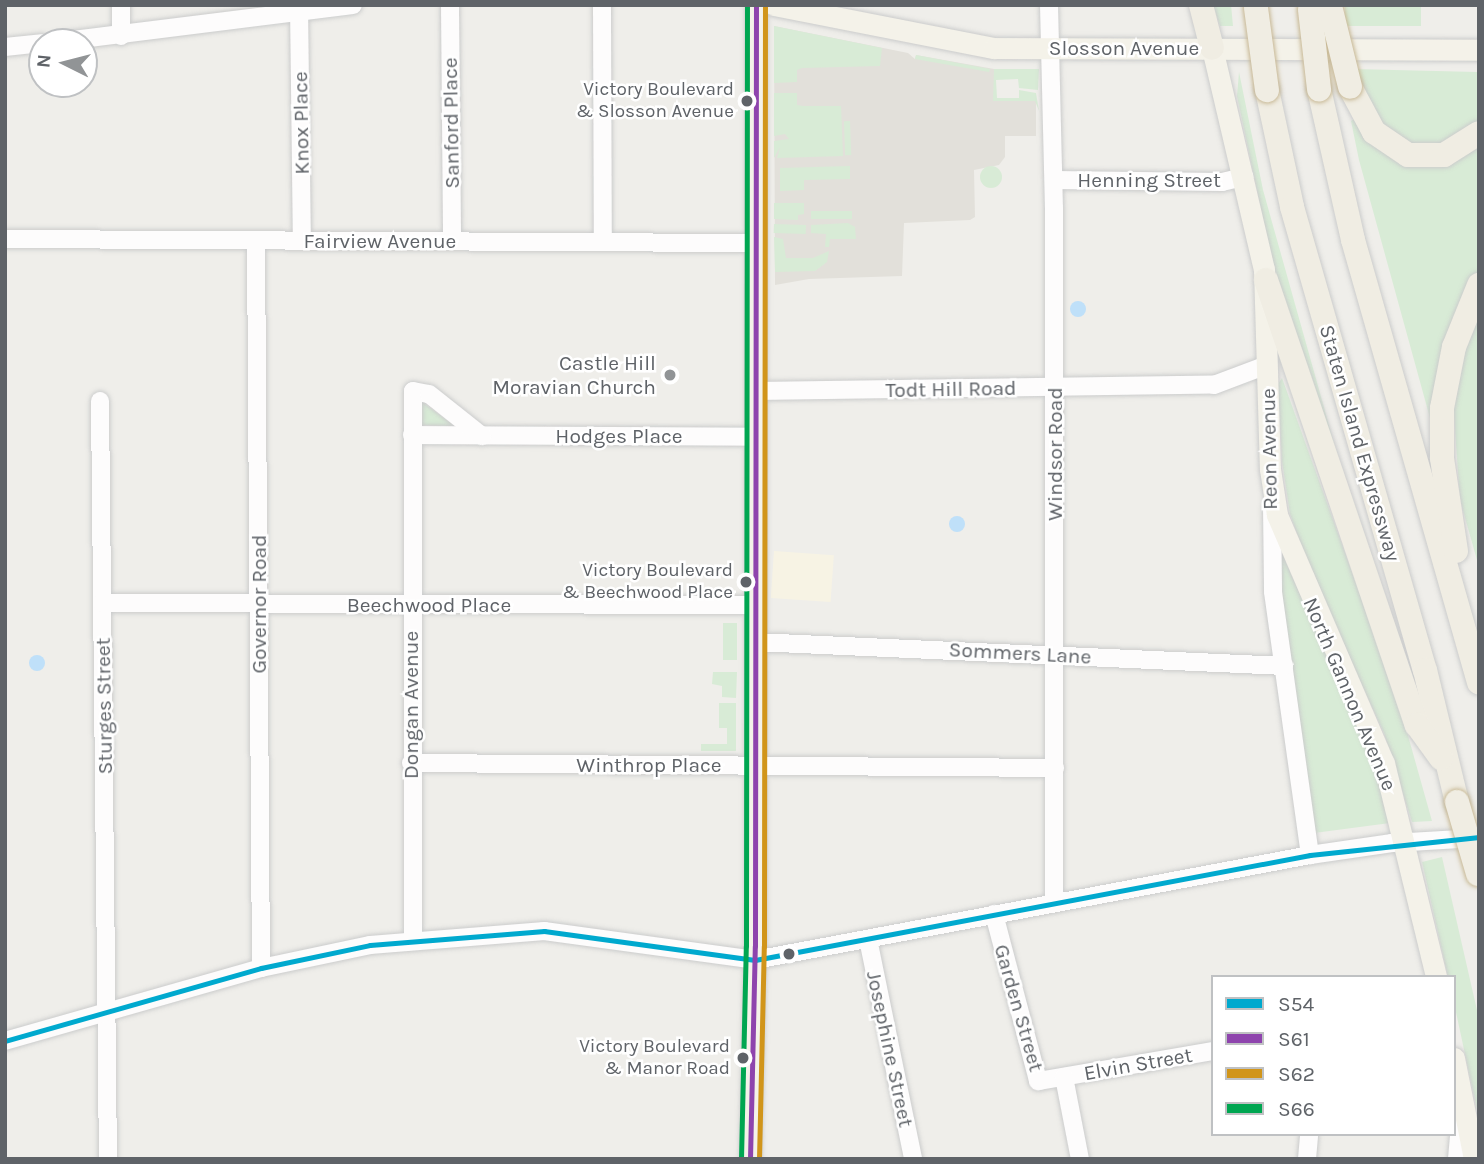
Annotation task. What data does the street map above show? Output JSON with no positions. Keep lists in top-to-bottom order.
{
  "streets": {
    "highway": ["Staten Island Expressway"],
    "main road": ["Slosson Avenue", "Reon Avenue", "North Gannon Avenue"],
    "street": [
      "Knox Place",
      "Sanford Place",
      "Henning Street",
      "Fairview Avenue",
      "Todt Hill Road",
      "Hodges Place",
      "Windsor Road",
      "Governor Road",
      "Beechwood Place",
      "Sommers Lane",
      "Dongan Avenue",
      "Sturges Street",
      "Winthrop Place",
      "Garden Street",
      "Josephine Street",
      "Elvin Street"
    ]
  },
  "crossings": [
    ["Slosson Avenue", "Reon Avenue"],
    ["Slosson Avenue", "Windsor Road"],
    ["Knox Place", "Fairview Avenue"],
    ["Sanford Place", "Fairview Avenue"],
    ["Henning Street", "Reon Avenue"],
    ["Henning Street", "Windsor Road"],
    ["Fairview Avenue", "Governor Road"],
    ["Todt Hill Road", "Reon Avenue"],
    ["Todt Hill Road", "Windsor Road"],
    ["Hodges Place", "Dongan Avenue"],
    ["Reon Avenue", "Sommers Lane"],
    ["Reon Avenue", "North Gannon Avenue"],
    ["Windsor Road", "Sommers Lane"],
    ["Windsor Road", "Winthrop Place"],
    ["Governor Road", "Beechwood Place"],
    ["Beechwood Place", "Dongan Avenue"],
    ["Beechwood Place", "Sturges Street"],
    ["Dongan Avenue", "Winthrop Place"],
    ["Garden Street", "Elvin Street"]
  ],
  "places": [
    "Victory Boulevard & Slosson Avenue",
    "Castle Hill Moravian Church",
    "Victory Boulevard & Beechwood Place",
    "Victory Boulevard & Manor Road"
  ],
  "lines": [
    "transit line S61",
    "transit line S62",
    "transit line S66",
    "transit line S54"
  ],
  "legend": [
    "S54",
    "S61",
    "S62",
    "S66"
  ],
  "north": "left"
}
